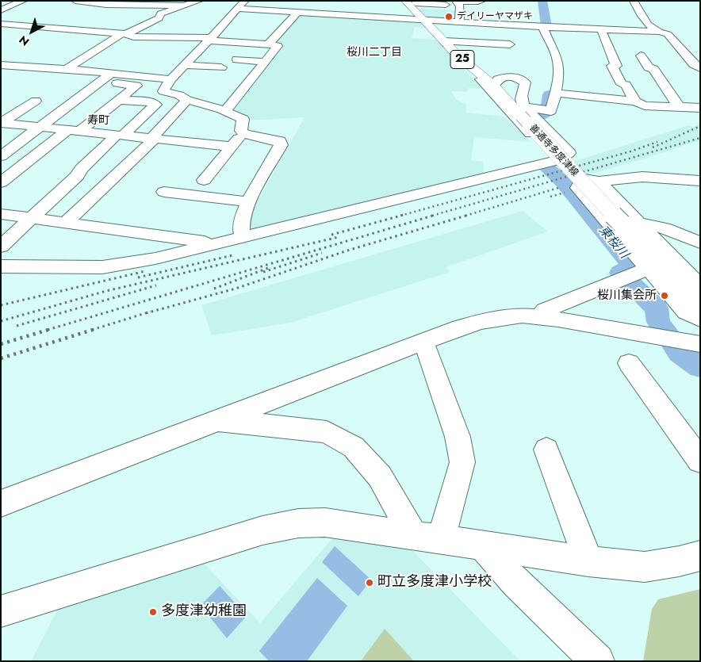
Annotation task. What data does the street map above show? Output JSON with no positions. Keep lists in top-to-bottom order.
{
  "streets": {
    "main road": ["25", "善通寺多度津線"]
  },
  "districts": ["桜川二丁目", "寿町"],
  "water": ["東桜川"],
  "places": [
    "デイリーヤマザキ",
    "桜川集会所",
    "町立多度津小学校",
    "多度津幼稚園"
  ],
  "north": "bottom left"
}
